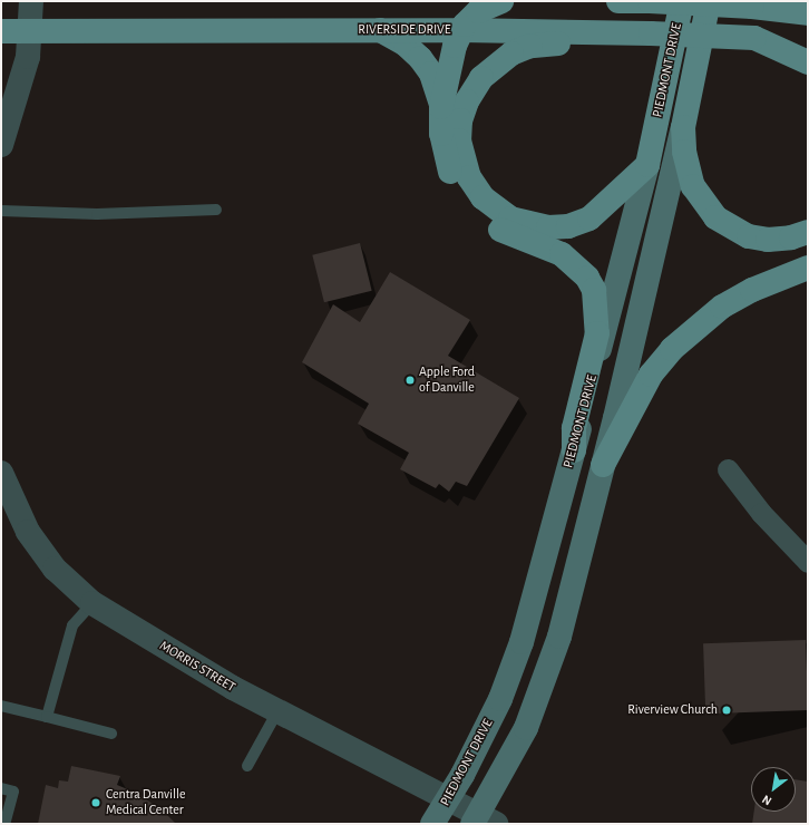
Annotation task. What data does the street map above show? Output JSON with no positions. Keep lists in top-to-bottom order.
{
  "streets": {
    "main road": ["RIVERSIDE DRIVE", "PIEDMONT DRIVE"],
    "street": ["MORRIS STREET"]
  },
  "crossings": [
    ["PIEDMONT DRIVE", "MORRIS STREET"]
  ],
  "places": ["Apple Ford of Danville", "Riverview Church", "Centra Danville Medical Center"],
  "north": "bottom left"
}
